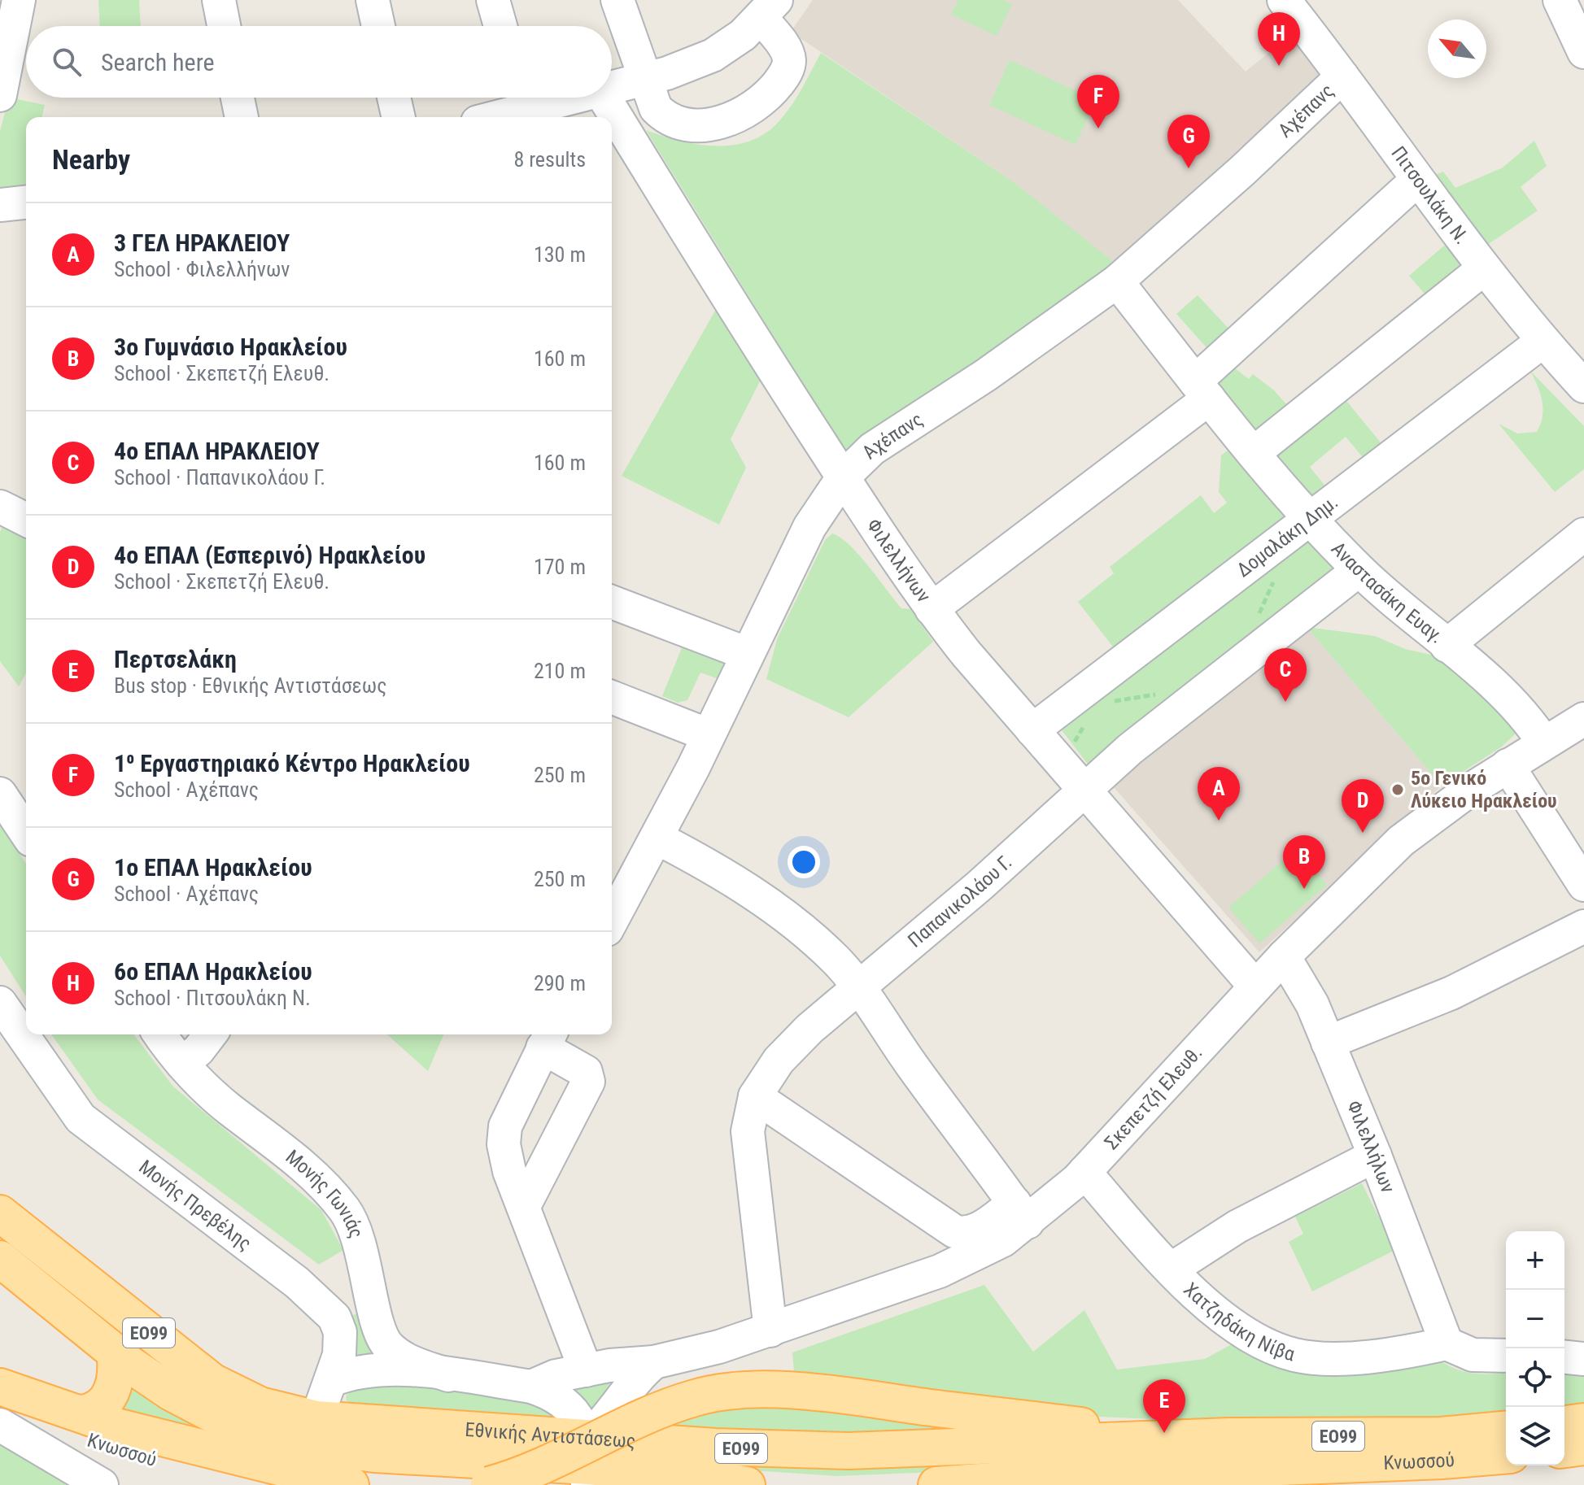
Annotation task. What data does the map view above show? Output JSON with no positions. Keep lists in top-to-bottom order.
{
  "streets": {
    "main road": ["ΕΟ99", "Εθνικής Αντιστάσεως", "Κνωσσού"],
    "street": [
      "Αχέπανς",
      "Πιτσουλάκη Ν.",
      "Δομαλάκη Δημ.",
      "Φιλελλήνων",
      "Αναστασάκη Ευαγ.",
      "Παπανικολάου Γ.",
      "Σκεπετζή Ελευθ.",
      "Φιλελλήλων",
      "Μονής Γωνιάς",
      "Μονής Πρεβέλης",
      "Χατζηδάκη Νίβα"
    ]
  },
  "crossings": [
    ["Αχέπανς", "Πιτσουλάκη Ν."],
    ["Αχέπανς", "Φιλελλήνων"],
    ["Αχέπανς", "Αναστασάκη Ευαγ."],
    ["Πιτσουλάκη Ν.", "Δομαλάκη Δημ."],
    ["Δομαλάκη Δημ.", "Φιλελλήνων"],
    ["Δομαλάκη Δημ.", "Αναστασάκη Ευαγ."],
    ["Φιλελλήνων", "Παπανικολάου Γ."],
    ["Φιλελλήνων", "Σκεπετζή Ελευθ."],
    ["Αναστασάκη Ευαγ.", "Παπανικολάου Γ."],
    ["Αναστασάκη Ευαγ.", "Σκεπετζή Ελευθ."],
    ["Παπανικολάου Γ.", "Σκεπετζή Ελευθ."],
    ["Σκεπετζή Ελευθ.", "Φιλελλήλων"],
    ["Σκεπετζή Ελευθ.", "Χατζηδάκη Νίβα"],
    ["Φιλελλήλων", "Χατζηδάκη Νίβα"],
    ["Μονής Πρεβέλης", "Εθνικής Αντιστάσεως"],
    ["Εθνικής Αντιστάσεως", "Κνωσσού"]
  ],
  "places": ["5ο Γενικό Λύκειο Ηρακλείου"],
  "north": "top left",
  "page": {
    "pins": [
      "H",
      "F",
      "G",
      "C",
      "A",
      "D",
      "B",
      "E"
    ],
    "search": "Search here",
    "heading": ["Nearby", "8 results"],
    "list": [
      {
        "mark": "A",
        "name": "3 ΓΕΛ ΗΡΑΚΛΕΙΟΥ",
        "note": "School · Φιλελλήνων",
        "value": "130 m"
      },
      {
        "mark": "B",
        "name": "3ο Γυμνάσιο Ηρακλείου",
        "note": "School · Σκεπετζή Ελευθ.",
        "value": "160 m"
      },
      {
        "mark": "C",
        "name": "4ο ΕΠΑΛ ΗΡΑΚΛΕΙΟΥ",
        "note": "School · Παπανικολάου Γ.",
        "value": "160 m"
      },
      {
        "mark": "D",
        "name": "4o ΕΠΑΛ (Εσπερινό) Ηρακλείου",
        "note": "School · Σκεπετζή Ελευθ.",
        "value": "170 m"
      },
      {
        "mark": "E",
        "name": "Περτσελάκη",
        "note": "Bus stop · Εθνικής Αντιστάσεως",
        "value": "210 m"
      },
      {
        "mark": "F",
        "name": "1⁰ Εργαστηριακό Κέντρο Ηρακλείου",
        "note": "School · Αχέπανς",
        "value": "250 m"
      },
      {
        "mark": "G",
        "name": "1ο ΕΠΑΛ Ηρακλείου",
        "note": "School · Αχέπανς",
        "value": "250 m"
      },
      {
        "mark": "H",
        "name": "6ο ΕΠΑΛ Ηρακλείου",
        "note": "School · Πιτσουλάκη Ν.",
        "value": "290 m"
      }
    ],
    "map_buttons": ["+", "−"]
  }
}
